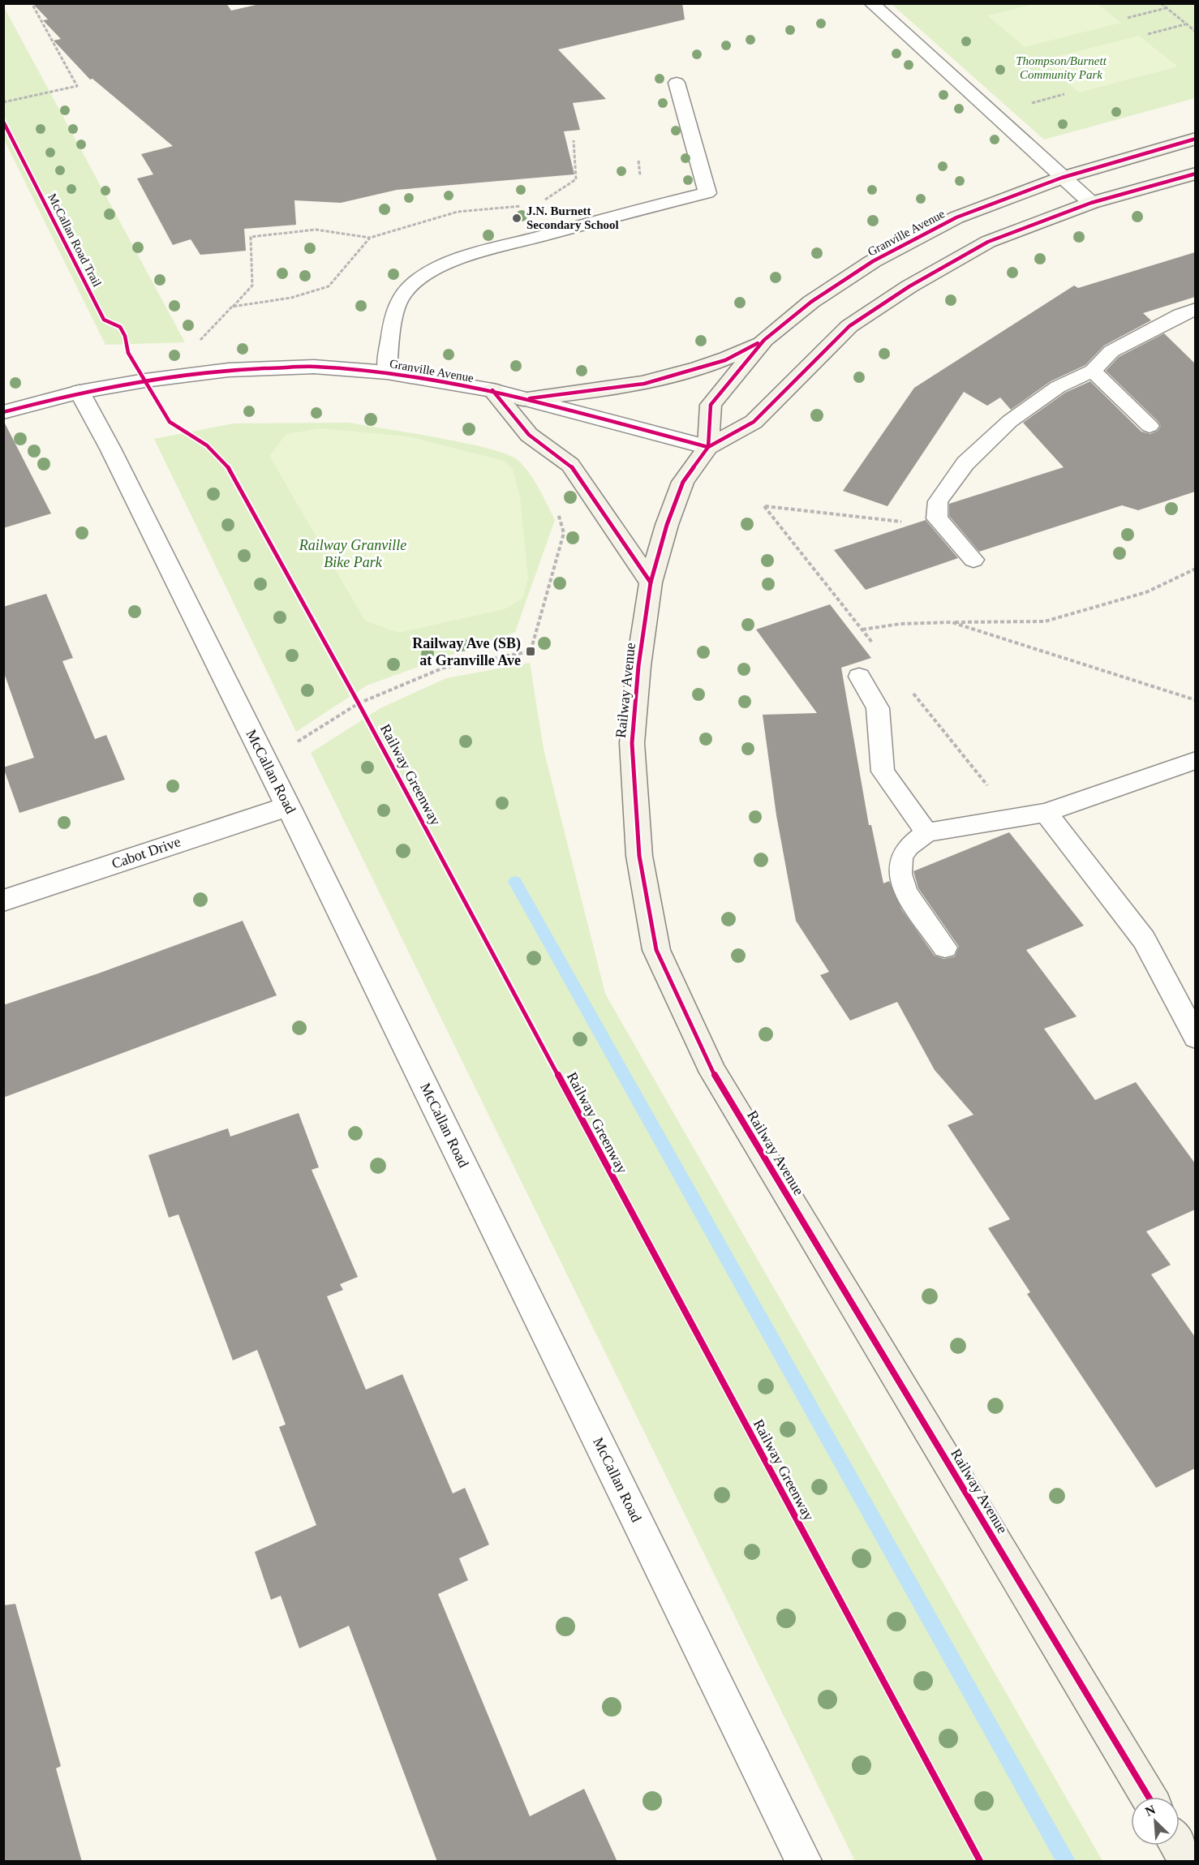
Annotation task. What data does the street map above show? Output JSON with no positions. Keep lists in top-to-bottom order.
{
  "streets": {
    "main road": ["Granville Avenue", "Railway Avenue"],
    "street": ["McCallan Road", "Cabot Drive"],
    "path": ["Railway Greenway"],
    "cycle path": ["McCallan Road Trail"]
  },
  "crossings": [
    ["Granville Avenue", "Railway Avenue"],
    ["Granville Avenue", "McCallan Road"],
    ["McCallan Road", "Cabot Drive"]
  ],
  "parks": ["Thompson/Burnett Community Park", "Railway Granville Bike Park"],
  "places": {
    "other": ["J.N. Burnett Secondary School"],
    "transit": ["Railway Ave (SB) at Granville Ave"]
  },
  "north": "top left"
}
